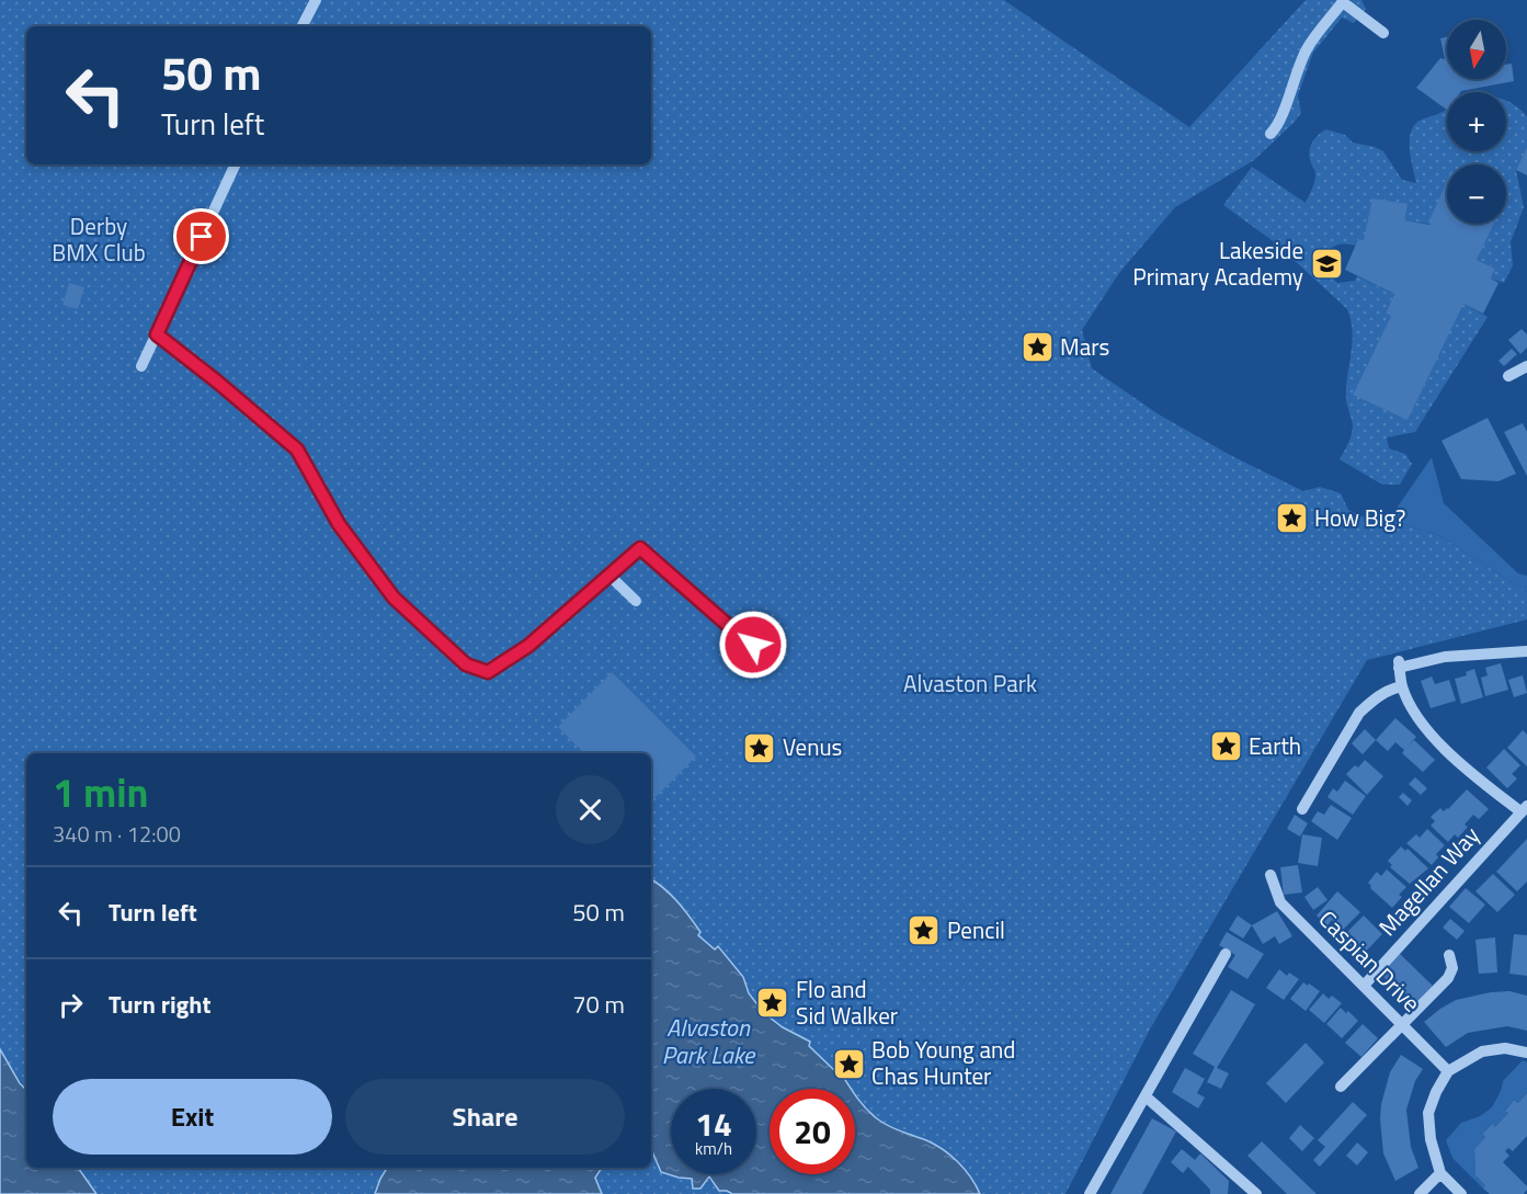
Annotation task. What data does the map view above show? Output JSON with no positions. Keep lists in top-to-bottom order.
{
  "streets": {
    "street": ["Magellan Way", "Caspian Drive"]
  },
  "crossings": [
    ["Magellan Way", "Caspian Drive"]
  ],
  "water": ["Alvaston Park Lake"],
  "parks": ["Derby BMX Club", "Alvaston Park"],
  "places": {
    "school or university": ["Lakeside Primary Academy"],
    "place": [
      "Mars",
      "How Big?",
      "Earth",
      "Venus",
      "Pencil",
      "Flo and Sid Walker",
      "Bob Young and Chas Hunter"
    ]
  },
  "north": "bottom",
  "page": {
    "map_buttons": ["+", "−"],
    "turn": ["50 m", "Turn left"],
    "heading": ["1 min", "340 m · 12:00"],
    "list": [
      {
        "name": "Turn left",
        "value": "50 m"
      },
      {
        "name": "Turn right",
        "value": "70 m"
      }
    ],
    "buttons": ["Exit", "Share"],
    "speed": "14 km/h",
    "limit": "20"
  }
}
